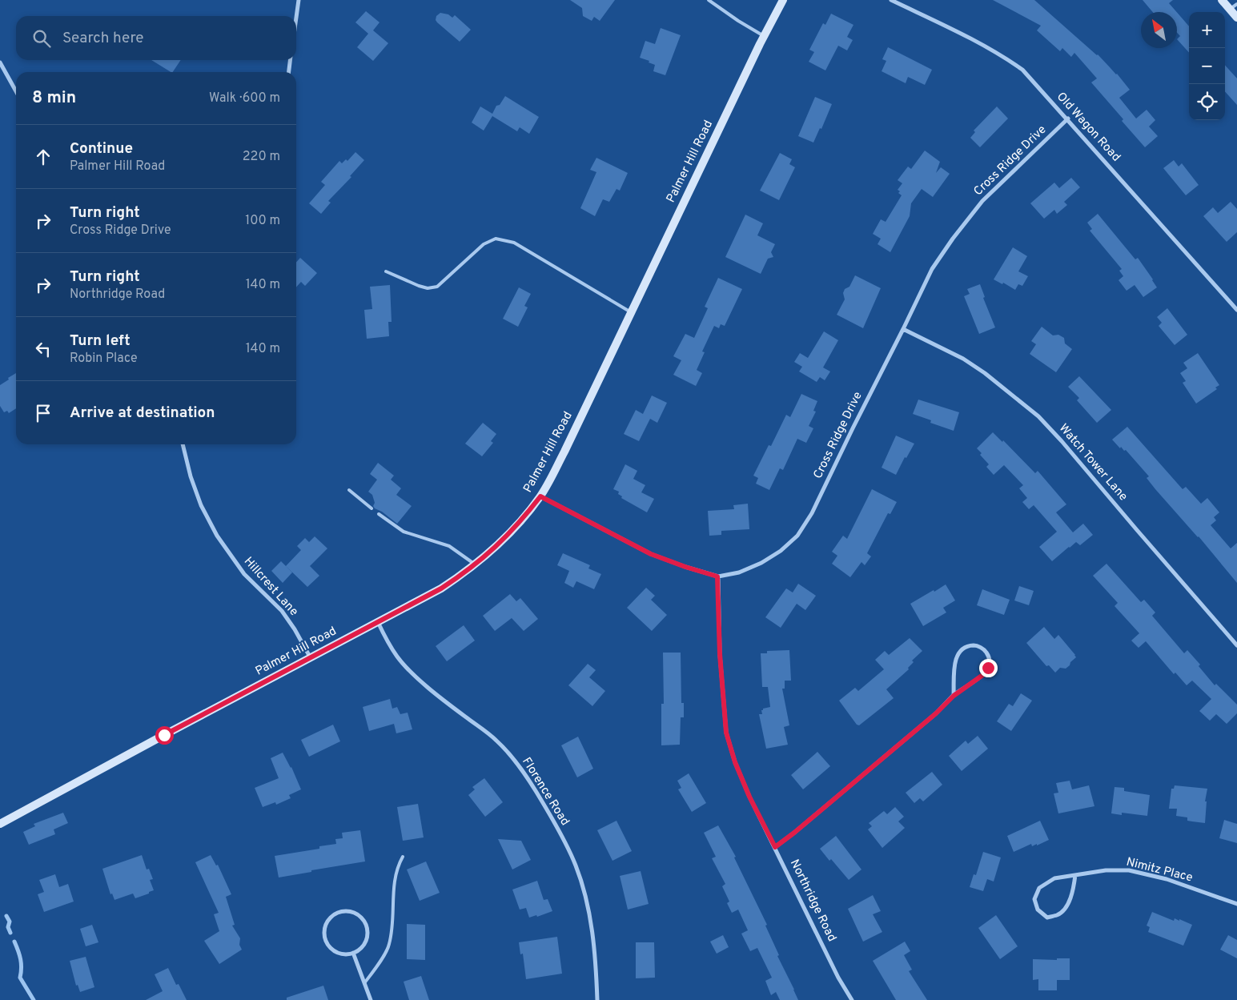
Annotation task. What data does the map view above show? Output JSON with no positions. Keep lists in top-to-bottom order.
{
  "streets": {
    "main road": ["Palmer Hill Road"],
    "street": [
      "Old Wagon Road",
      "Cross Ridge Drive",
      "Watch Tower Lane",
      "Hillcrest Lane",
      "Florence Road",
      "Nimitz Place",
      "Northridge Road"
    ]
  },
  "crossings": [
    ["Old Wagon Road", "Cross Ridge Drive"],
    ["Cross Ridge Drive", "Palmer Hill Road"],
    ["Cross Ridge Drive", "Watch Tower Lane"],
    ["Cross Ridge Drive", "Northridge Road"],
    ["Palmer Hill Road", "Hillcrest Lane"],
    ["Palmer Hill Road", "Florence Road"]
  ],
  "north": "top left",
  "page": {
    "map_buttons": ["+", "−"],
    "search": "Search here",
    "heading": ["8 min", "Walk · 600 m"],
    "list": [
      ["Continue", "Palmer Hill Road", "220 m"],
      ["Turn right", "Cross Ridge Drive", "100 m"],
      ["Turn right", "Northridge Road", "140 m"],
      ["Turn left", "Robin Place", "140 m"],
      "Arrive at destination"
    ]
  }
}
